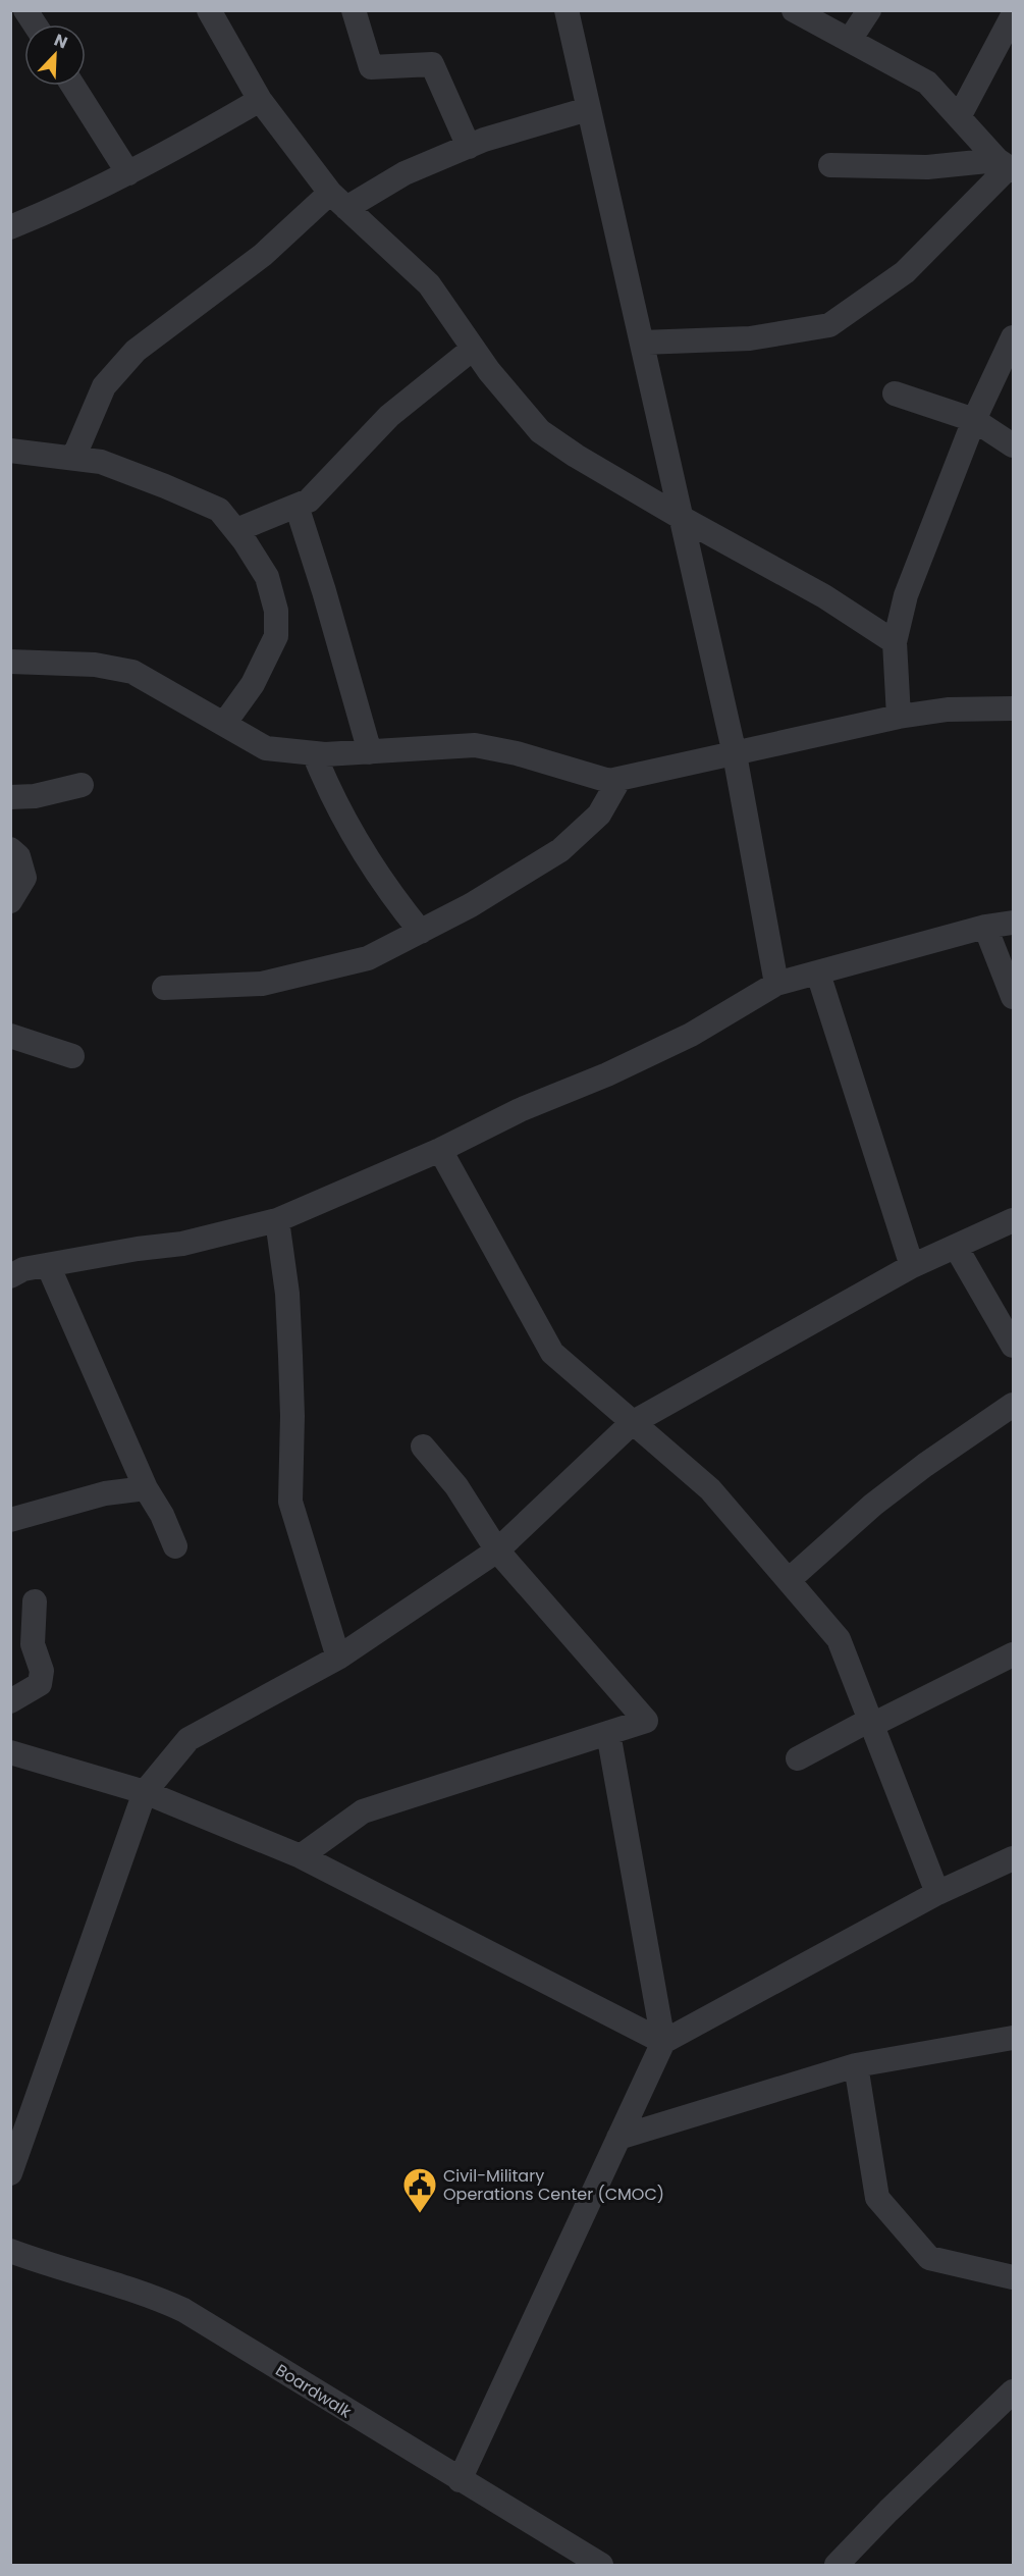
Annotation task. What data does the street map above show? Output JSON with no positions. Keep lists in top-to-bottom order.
{
  "streets": {
    "street": ["Boardwalk"]
  },
  "places": {
    "public building": ["Civil-Military Operations Center (CMOC)"]
  },
  "north": "top right"
}
